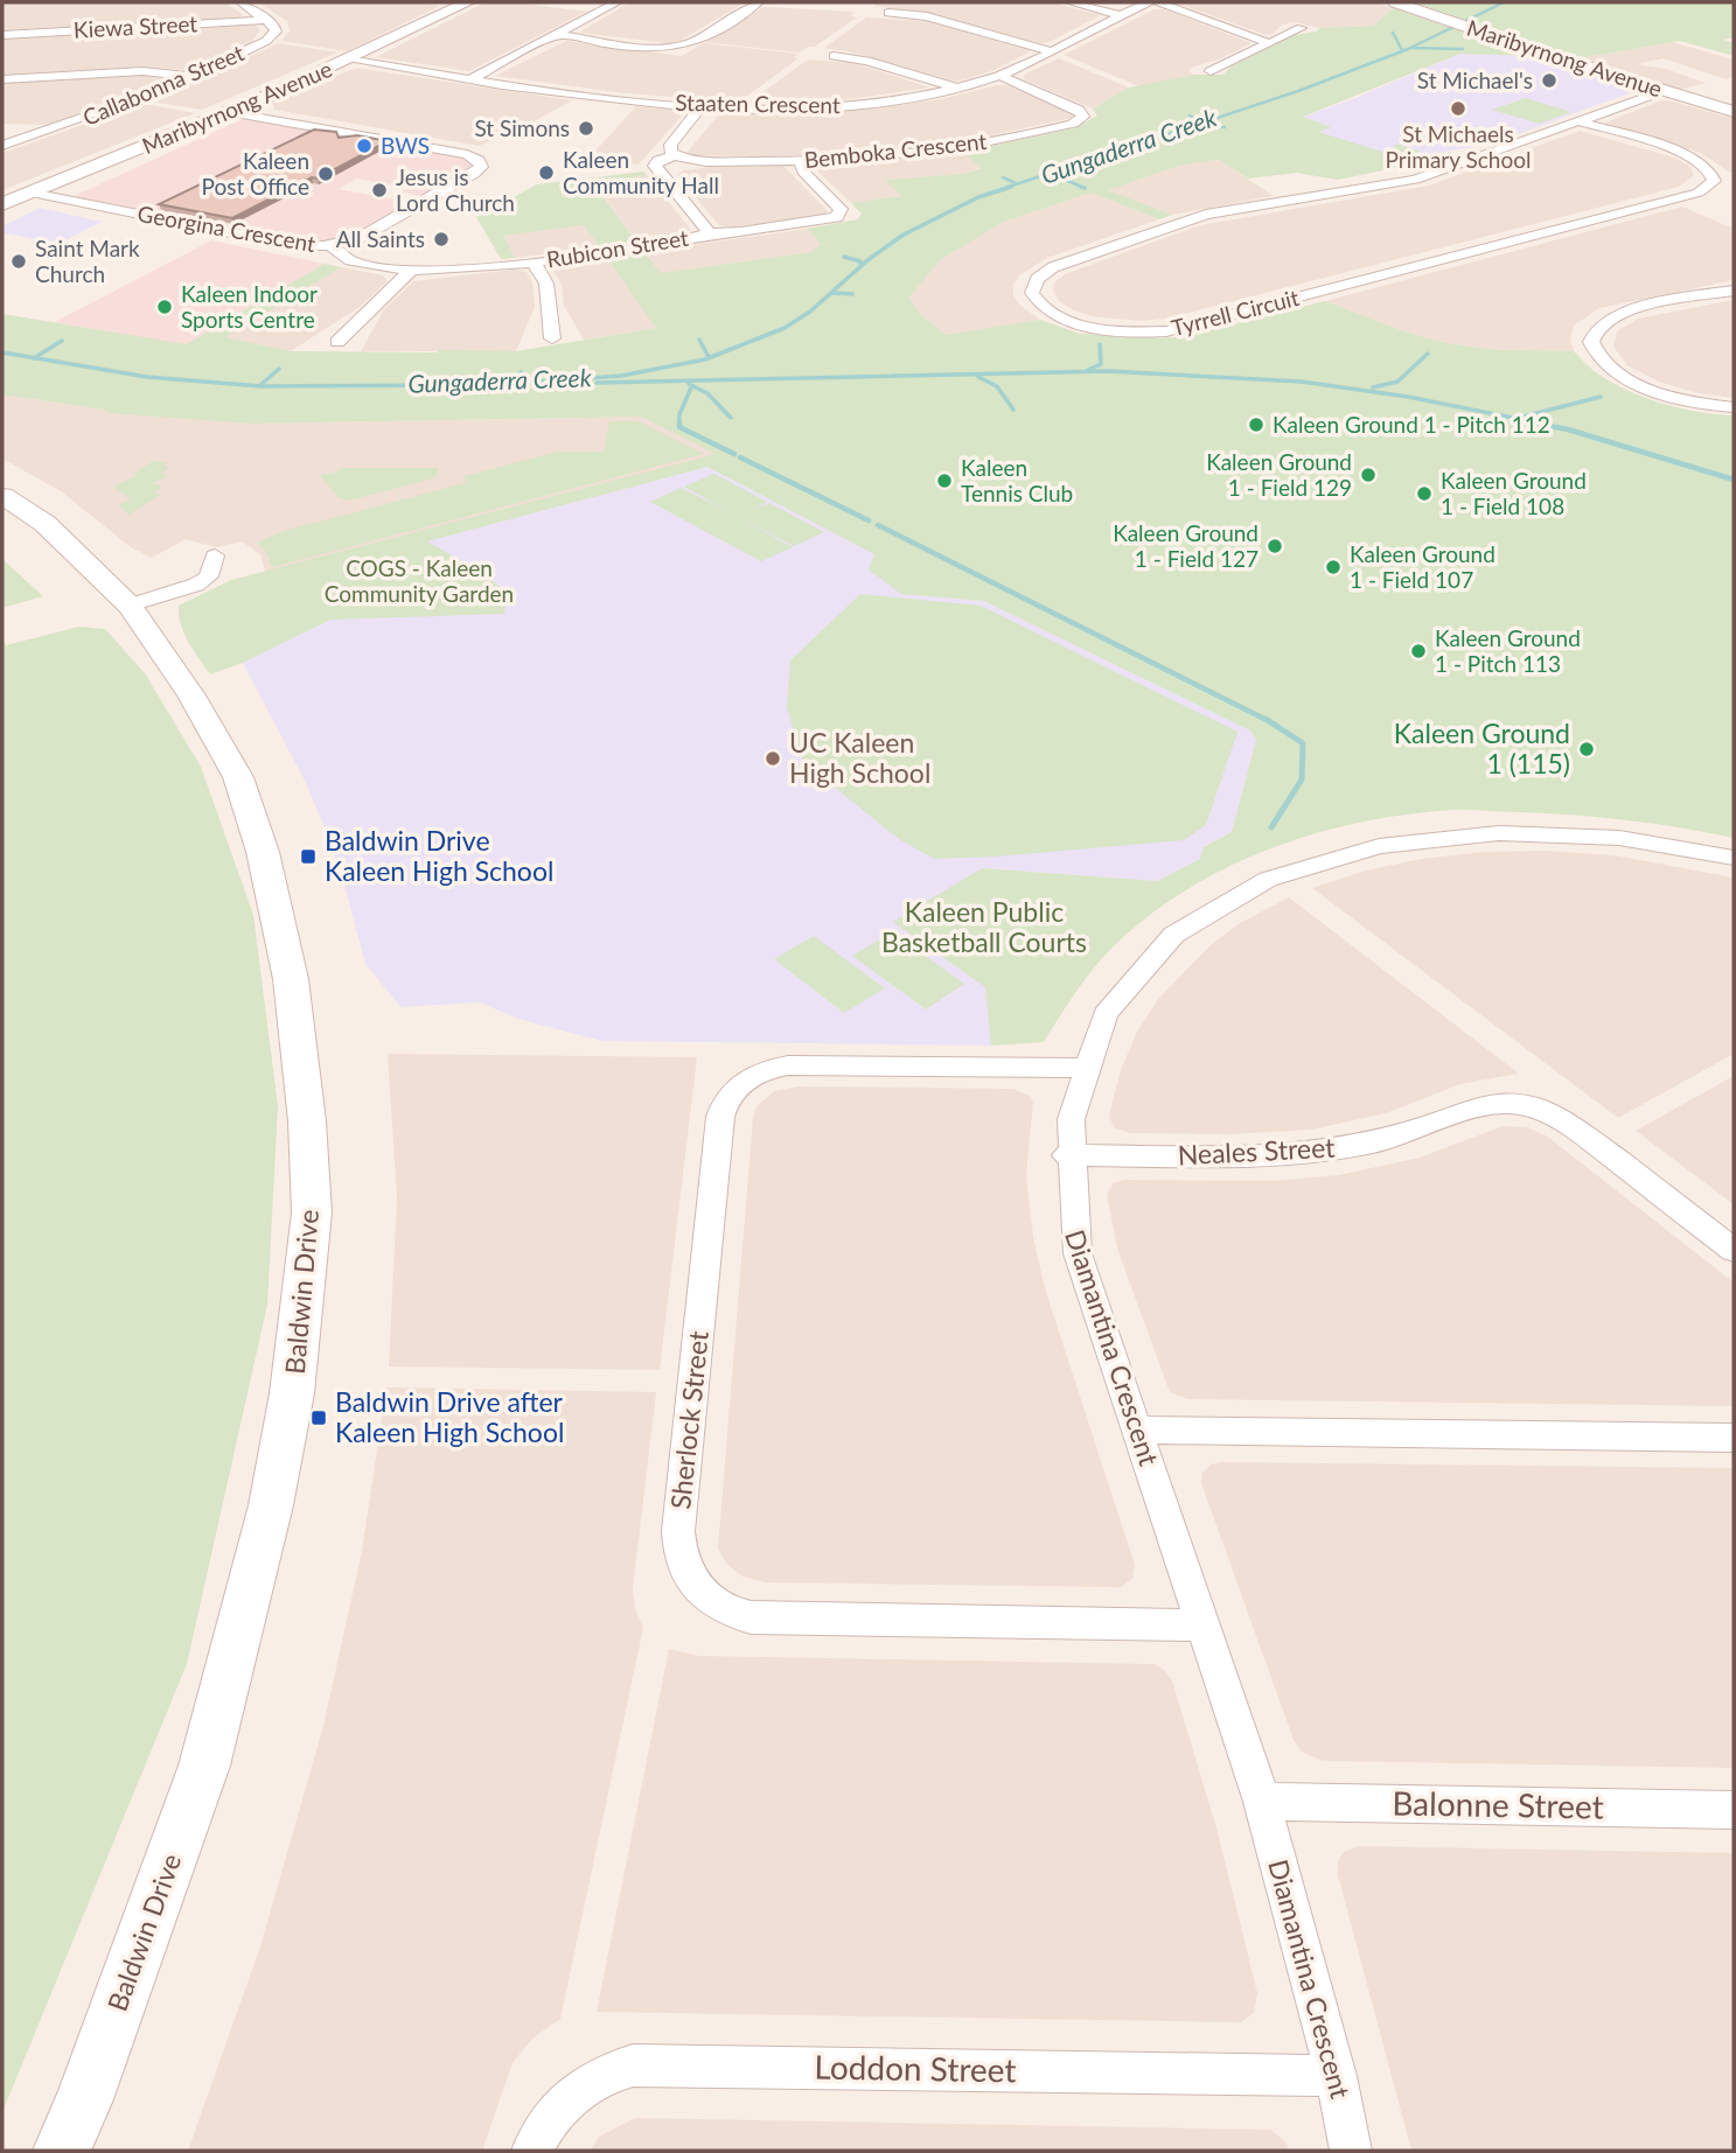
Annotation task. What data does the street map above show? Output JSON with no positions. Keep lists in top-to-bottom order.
{
  "streets": {
    "street": [
      "Kiewa Street",
      "Maribyrnong Avenue",
      "Callabonna Street",
      "Staaten Crescent",
      "Bemboka Crescent",
      "Georgina Crescent",
      "Rubicon Street",
      "Tyrrell Circuit",
      "Neales Street",
      "Baldwin Drive",
      "Diamantina Crescent",
      "Sherlock Street",
      "Balonne Street",
      "Loddon Street"
    ]
  },
  "crossings": [
    ["Kiewa Street", "Callabonna Street"],
    ["Maribyrnong Avenue", "Staaten Crescent"],
    ["Maribyrnong Avenue", "Georgina Crescent"],
    ["Maribyrnong Avenue", "Tyrrell Circuit"],
    ["Staaten Crescent", "Bemboka Crescent"],
    ["Bemboka Crescent", "Rubicon Street"],
    ["Georgina Crescent", "Rubicon Street"],
    ["Neales Street", "Diamantina Crescent"],
    ["Diamantina Crescent", "Sherlock Street"],
    ["Diamantina Crescent", "Balonne Street"],
    ["Diamantina Crescent", "Loddon Street"]
  ],
  "water": ["Gungaderra Creek"],
  "parks": ["COGS - Kaleen Community Garden", "Kaleen Public Basketball Courts"],
  "places": {
    "other": [
      "St Michael's",
      "St Michaels Primary School",
      "St Simons",
      "BWS",
      "Kaleen Community Hall",
      "Kaleen Post Office",
      "Jesus is Lord Church",
      "All Saints",
      "Saint Mark Church",
      "Kaleen Indoor Sports Centre",
      "Kaleen Ground 1 - Pitch 112",
      "Kaleen Ground 1 - Field 129",
      "Kaleen Tennis Club",
      "Kaleen Ground 1 - Field 108",
      "Kaleen Ground 1 - Field 127",
      "Kaleen Ground 1 - Field 107",
      "Kaleen Ground 1 - Pitch 113",
      "Kaleen Ground 1 (115)",
      "UC Kaleen High School"
    ],
    "transit": ["Baldwin Drive Kaleen High School", "Baldwin Drive after Kaleen High School"]
  }
}
